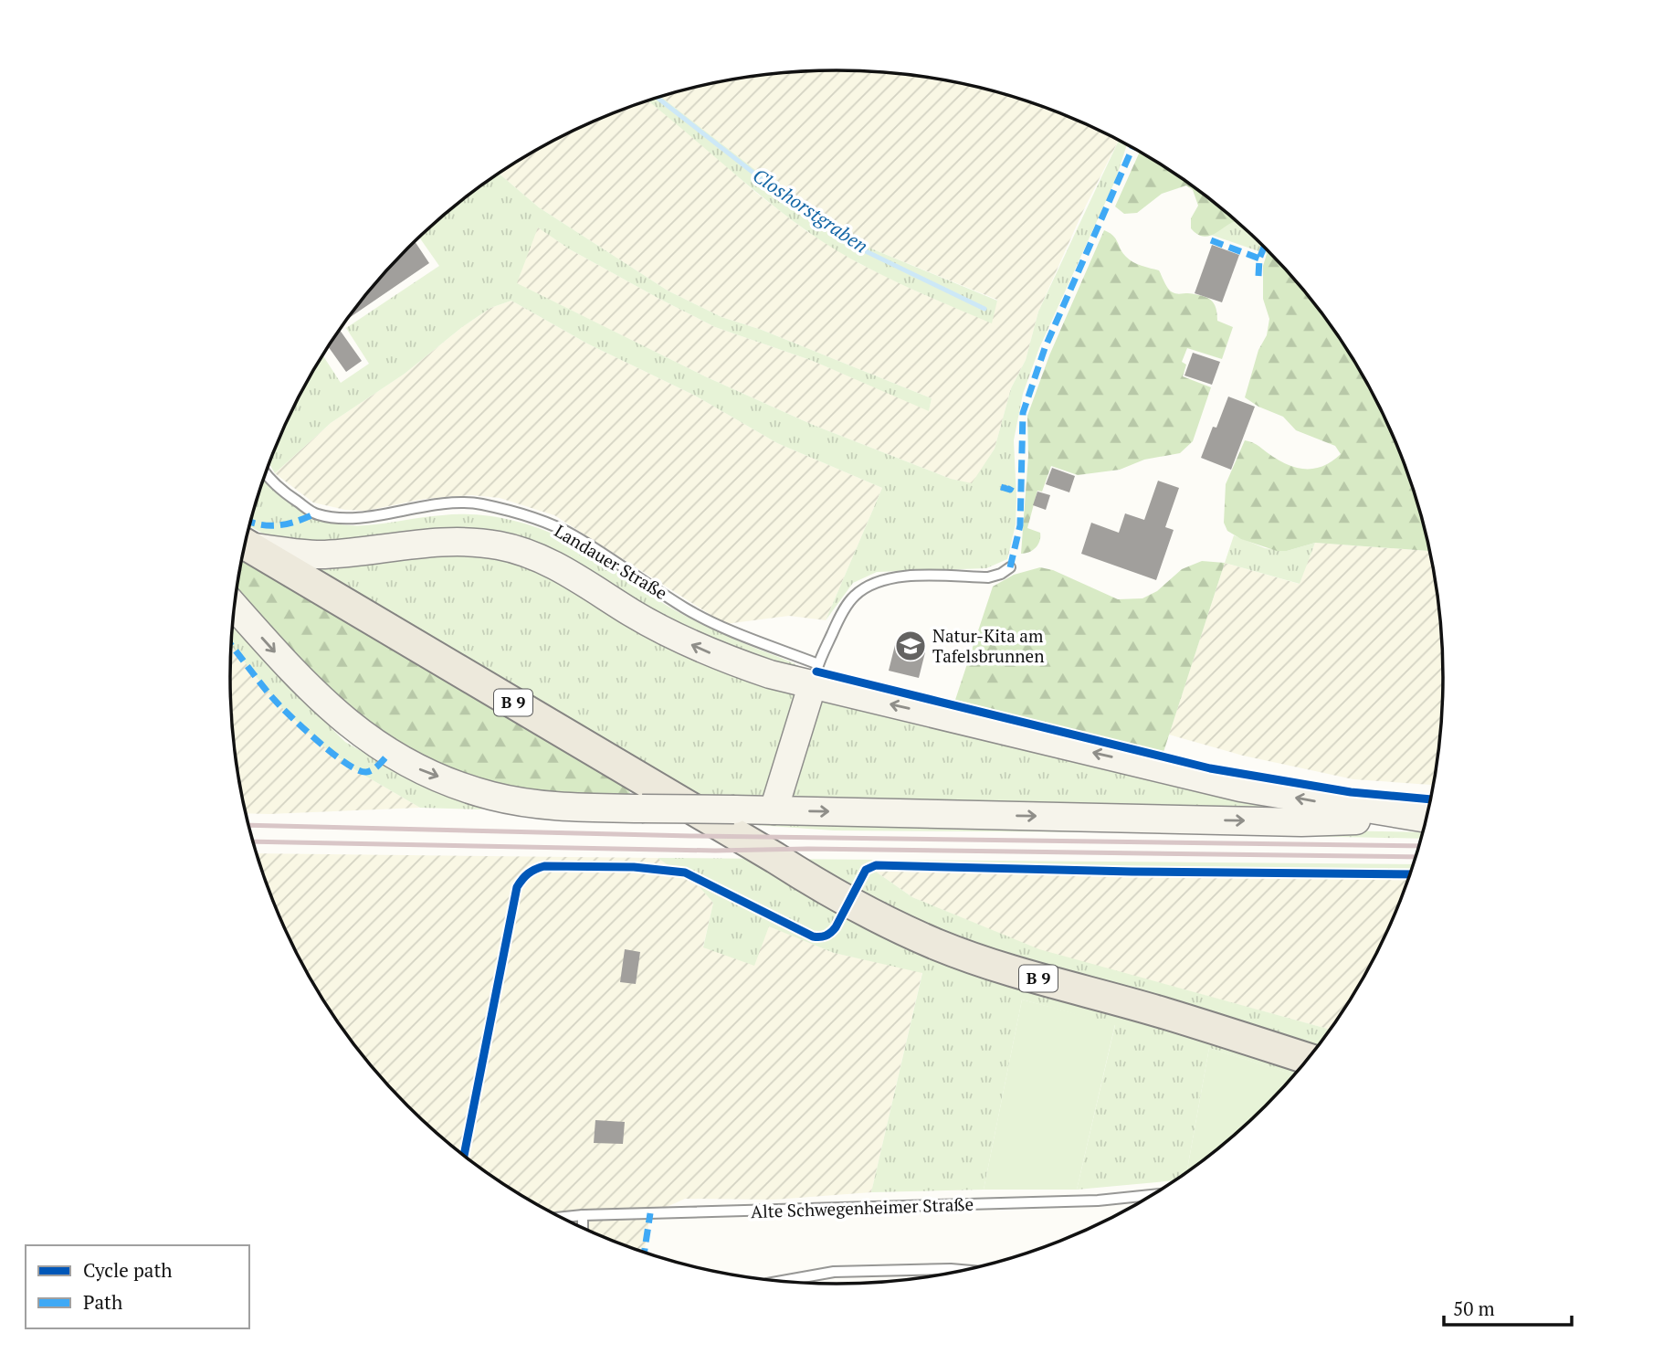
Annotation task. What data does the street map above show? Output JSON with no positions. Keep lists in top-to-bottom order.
{
  "streets": {
    "main road": ["B 9"],
    "lane": ["Landauer Straße", "Alte Schwegenheimer Straße"]
  },
  "water": ["Closhorstgraben"],
  "places": {
    "school or university": ["Natur-Kita am Tafelsbrunnen"]
  },
  "legend": ["Cycle path", "Path"],
  "scale_bar": "50 m"
}
